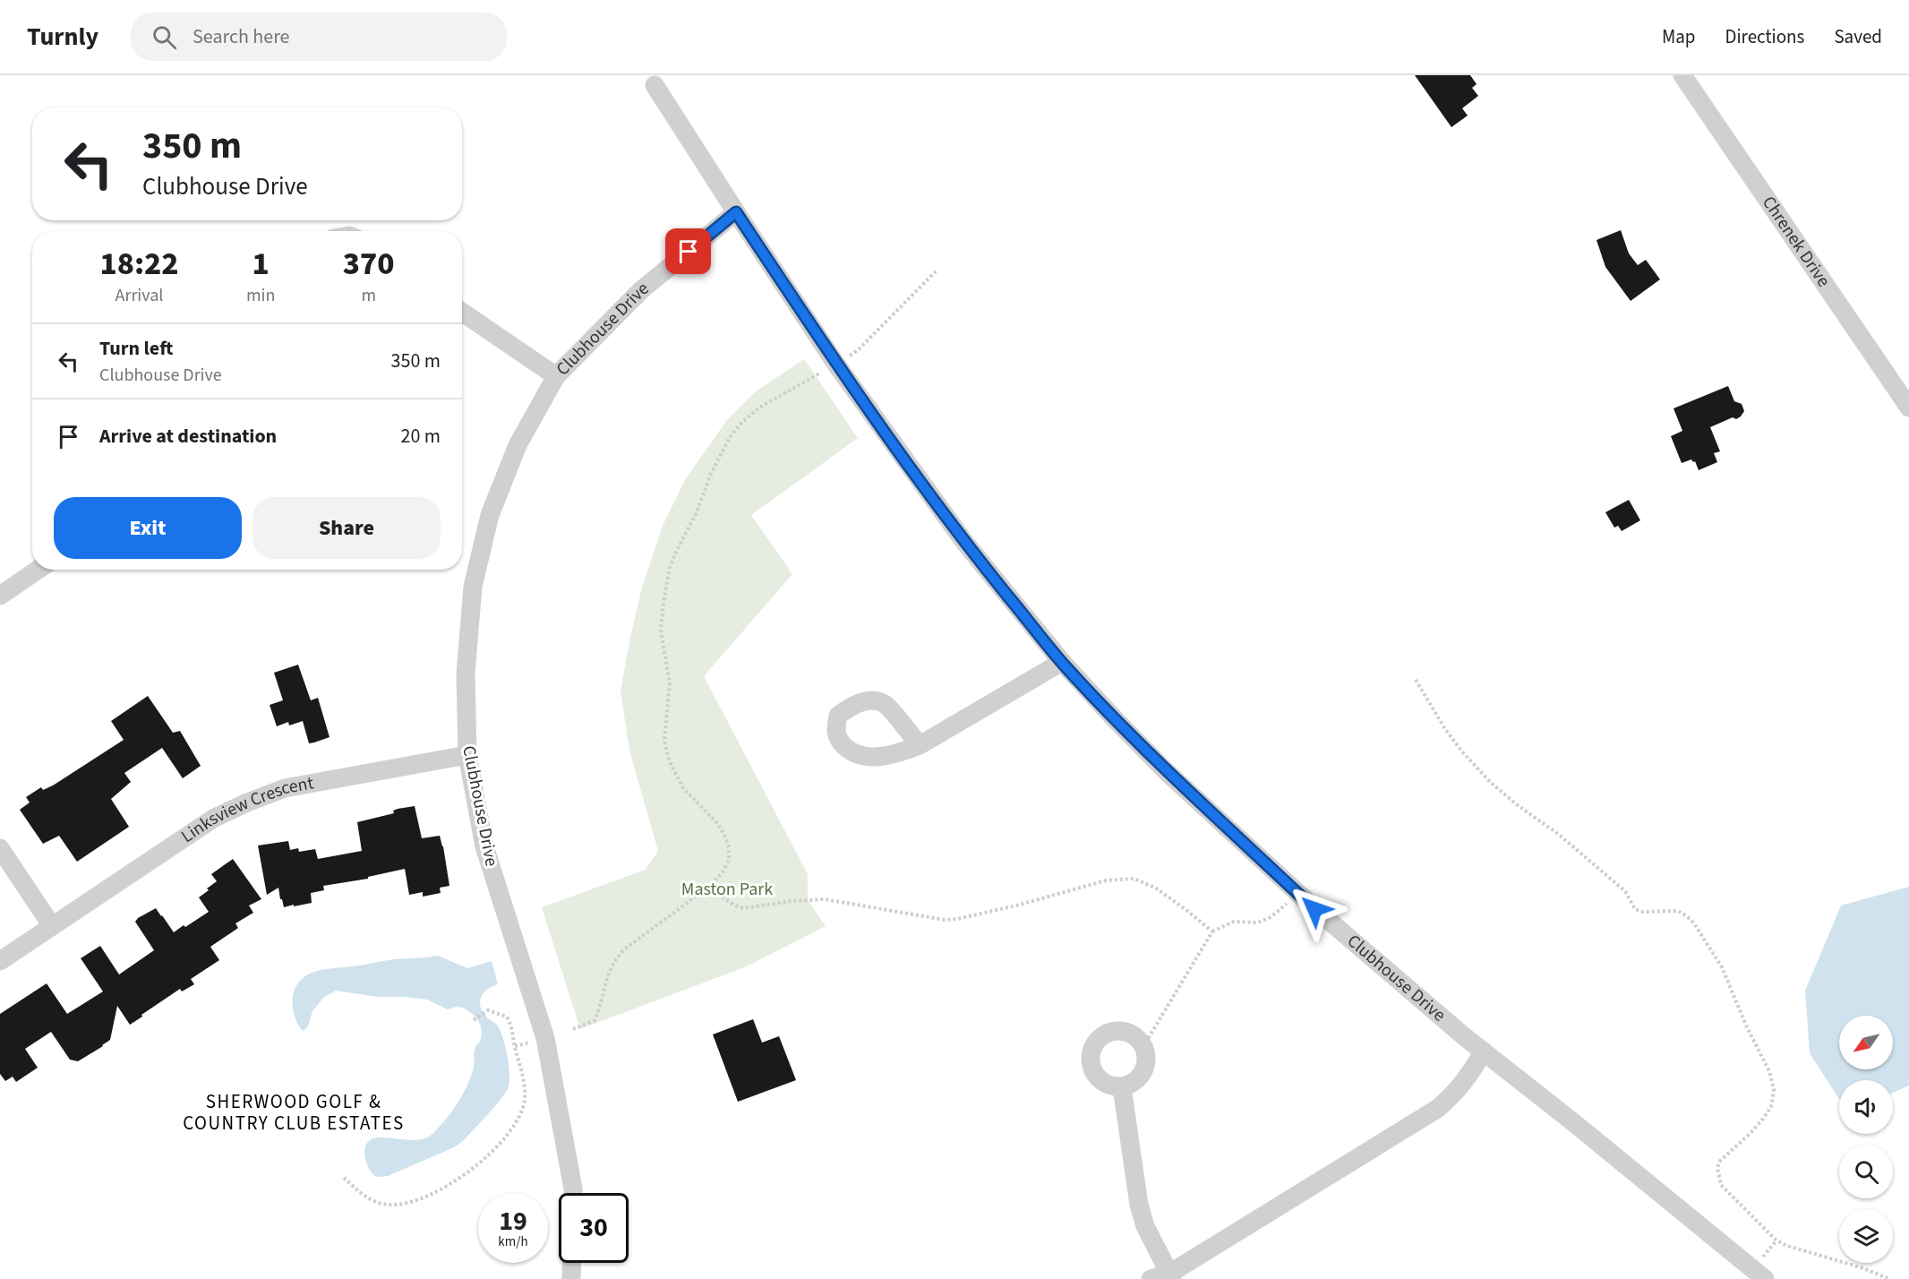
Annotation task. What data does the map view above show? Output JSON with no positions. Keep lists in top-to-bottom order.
{
  "streets": {
    "street": ["Chrenek Drive", "Clubhouse Drive", "Linksview Crescent"]
  },
  "crossings": [
    ["Clubhouse Drive", "Linksview Crescent"]
  ],
  "districts": ["SHERWOOD GOLF & COUNTRY CLUB ESTATES"],
  "parks": ["Maston Park"],
  "north": "bottom left",
  "page": {
    "header": "Turnly",
    "search": "Search here",
    "nav": ["Map", "Directions", "Saved"],
    "turn": ["350 m", "Clubhouse Drive"],
    "eta": [
      "18:22",
      "Arrival",
      "1",
      "min",
      "370",
      "m"
    ],
    "list": [
      {
        "name": "Turn left",
        "note": "Clubhouse Drive",
        "value": "350 m"
      },
      {
        "name": "Arrive at destination",
        "value": "20 m"
      }
    ],
    "buttons": ["Exit", "Share"],
    "speed": "19 km/h",
    "limit": "30"
  }
}
